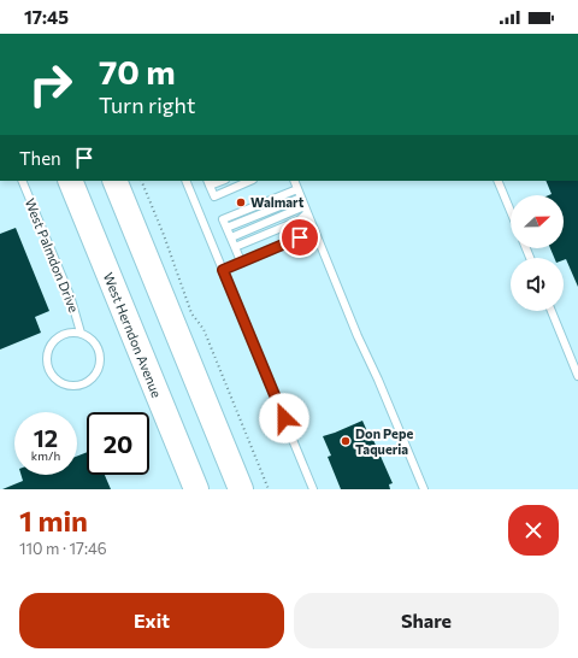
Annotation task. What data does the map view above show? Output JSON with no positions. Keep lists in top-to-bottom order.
{
  "streets": {
    "main road": ["West Herndon Avenue"],
    "lane": ["West Palmdon Drive"]
  },
  "places": ["Walmart", "Don Pepe Taqueria"],
  "north": "right",
  "page": {
    "status": "17:45",
    "turn": ["70 m", "Turn right"],
    "then": "Then",
    "speed": "12 km/h",
    "limit": "20",
    "heading": ["1 min", "110 m · 17:46"],
    "buttons": ["Exit", "Share"]
  }
}
